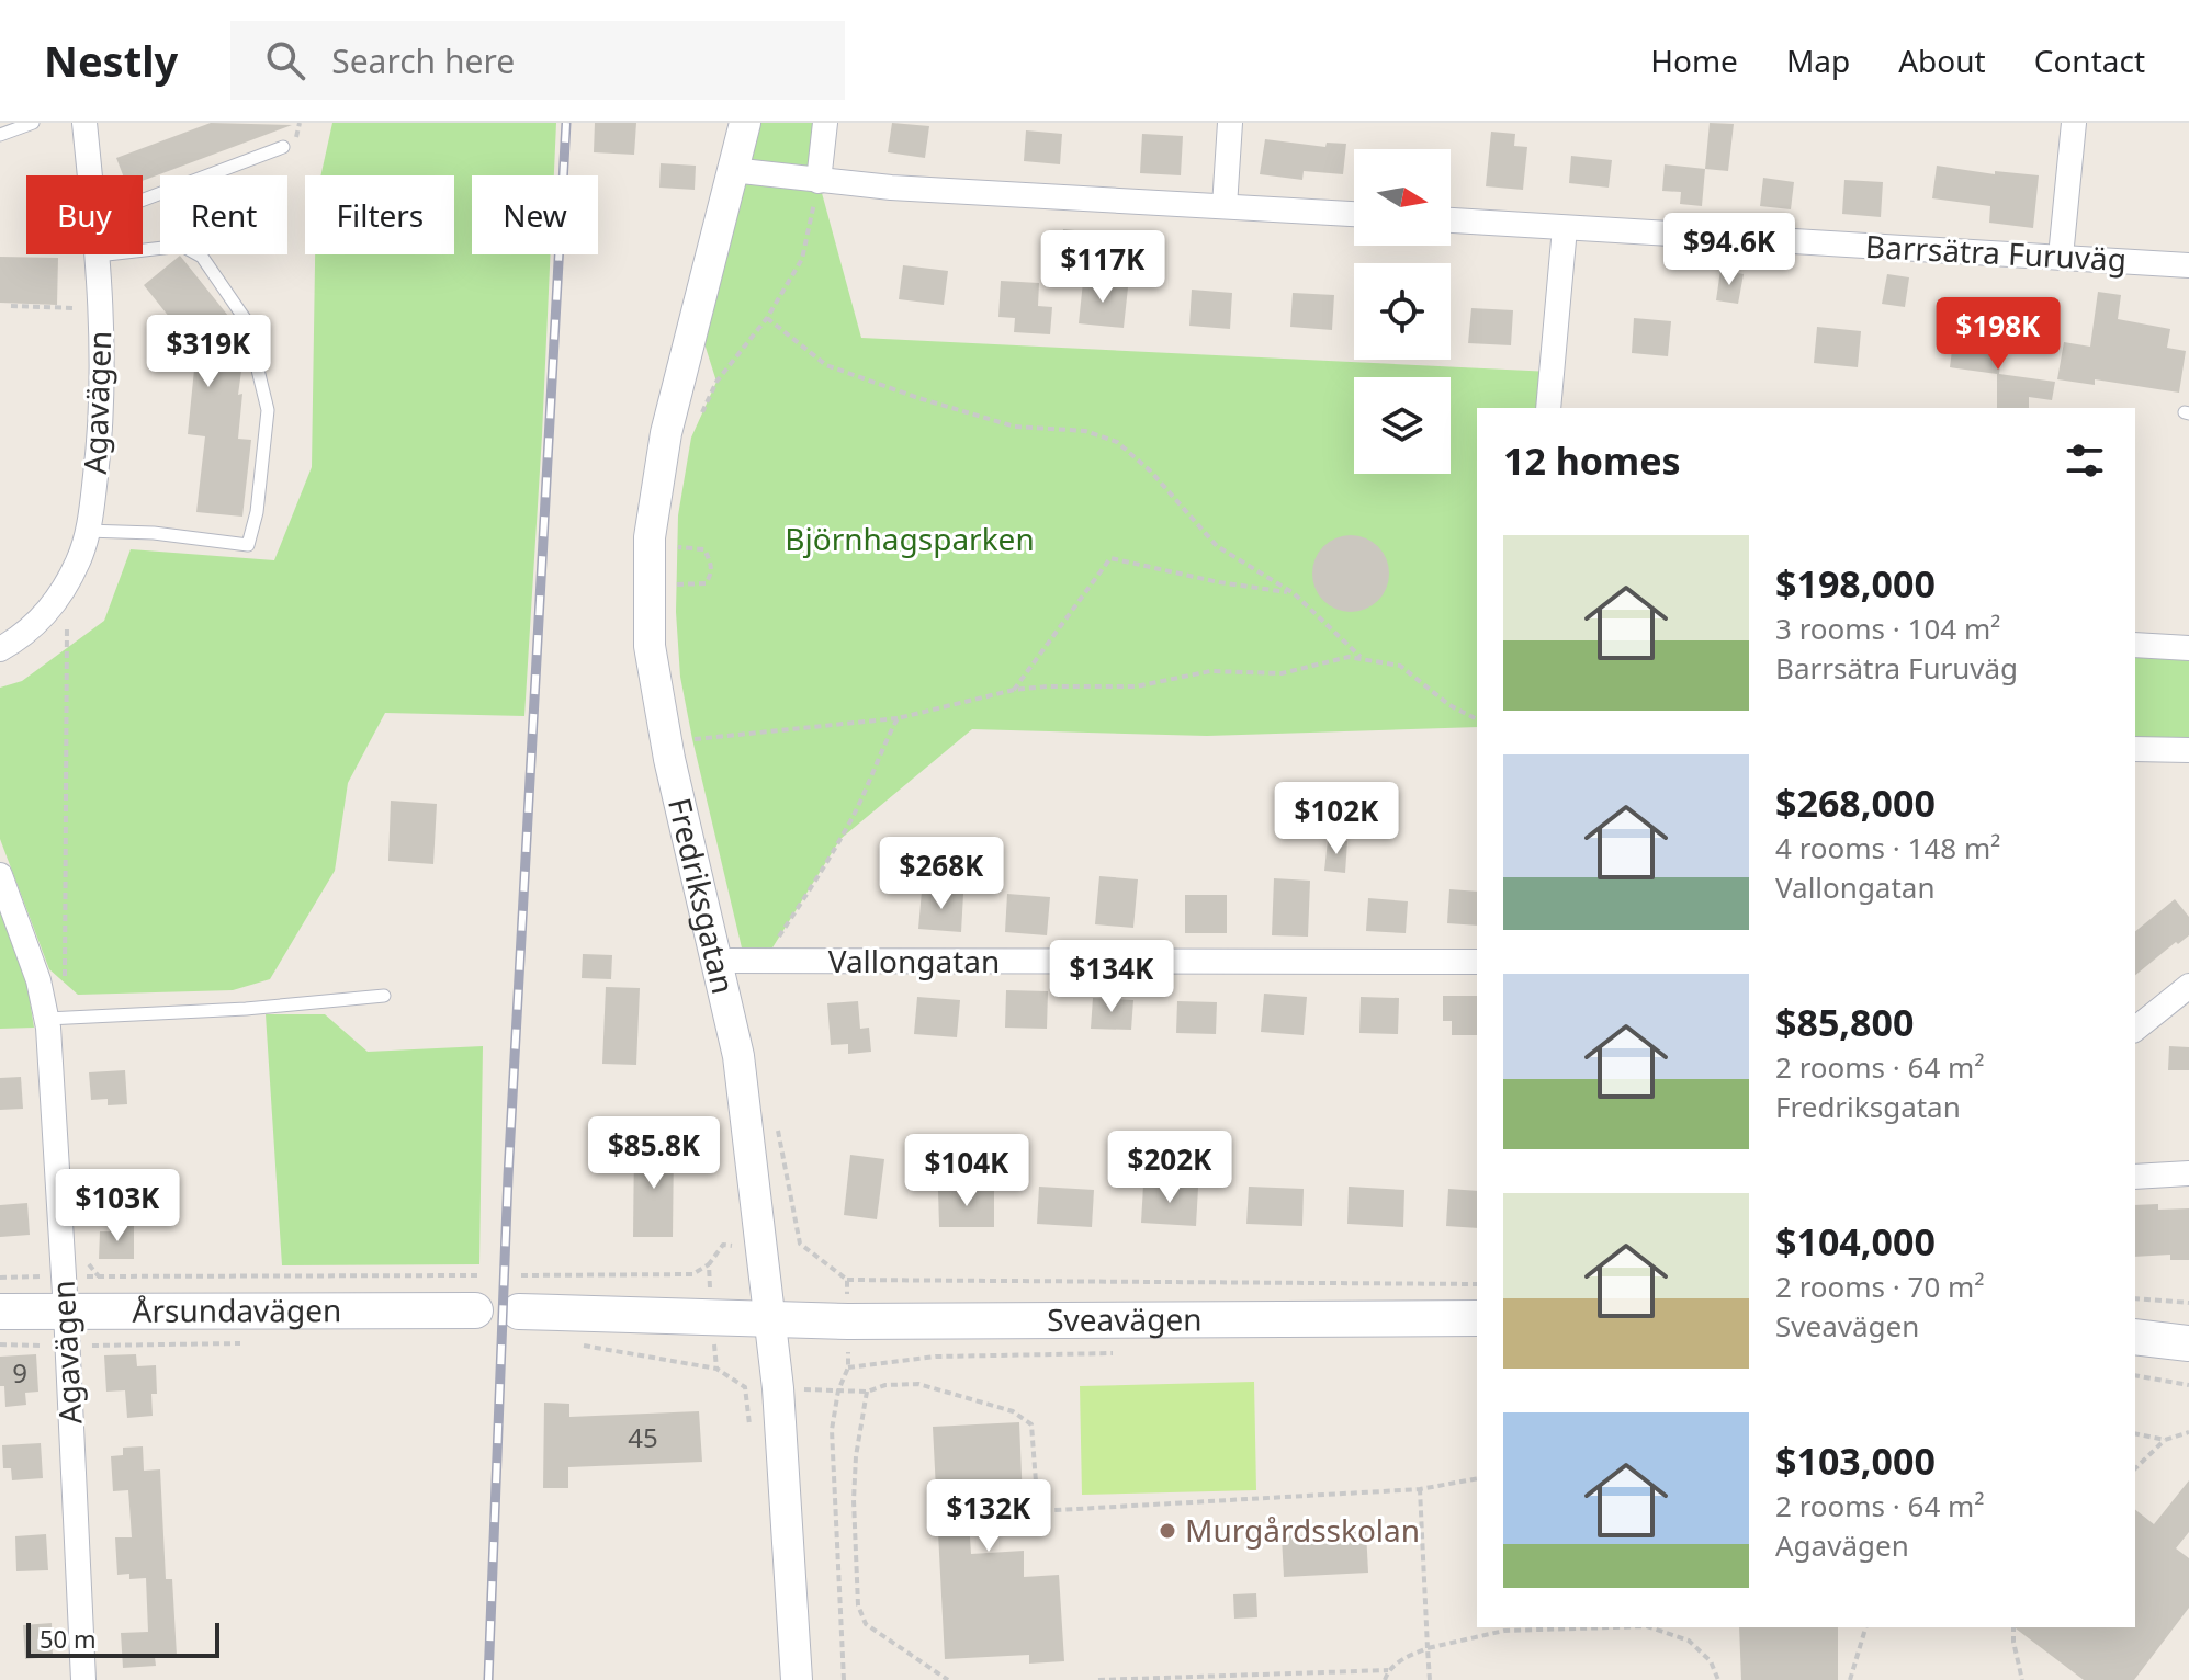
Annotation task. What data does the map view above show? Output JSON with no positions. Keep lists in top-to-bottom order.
{
  "streets": {
    "main road": ["Årsundavägen", "Sveavägen"],
    "street": [
      "Barrsätra Furuväg",
      "Agavägen",
      "Fredriksgatan",
      "Vallongatan"
    ]
  },
  "crossings": [
    ["Agavägen", "Årsundavägen"],
    ["Fredriksgatan", "Vallongatan"],
    ["Fredriksgatan", "Sveavägen"]
  ],
  "parks": ["Björnhagsparken"],
  "places": ["Murgårdsskolan"],
  "house_numbers": ["9", "45"],
  "scale_bar": "50 m",
  "north": "right",
  "page": {
    "header": "Nestly",
    "search": "Search here",
    "nav": [
      "Home",
      "Map",
      "About",
      "Contact"
    ],
    "chip": [
      "Buy",
      "Rent",
      "Filters",
      "New"
    ],
    "price": [
      "$94.6K",
      "$117K",
      "$198K",
      "$319K",
      "$102K",
      "$268K",
      "$134K",
      "$85.8K",
      "$202K",
      "$104K",
      "$103K",
      "$132K"
    ],
    "heading": "12 homes",
    "list": [
      {
        "name": "$198,000",
        "note": "3 rooms · 104 m² · Barrsätra Furuväg"
      },
      {
        "name": "$268,000",
        "note": "4 rooms · 148 m² · Vallongatan"
      },
      {
        "name": "$85,800",
        "note": "2 rooms · 64 m² · Fredriksgatan"
      },
      {
        "name": "$104,000",
        "note": "2 rooms · 70 m² · Sveavägen"
      },
      {
        "name": "$103,000",
        "note": "2 rooms · 64 m² · Agavägen"
      }
    ],
    "scale": "50 m"
  }
}
